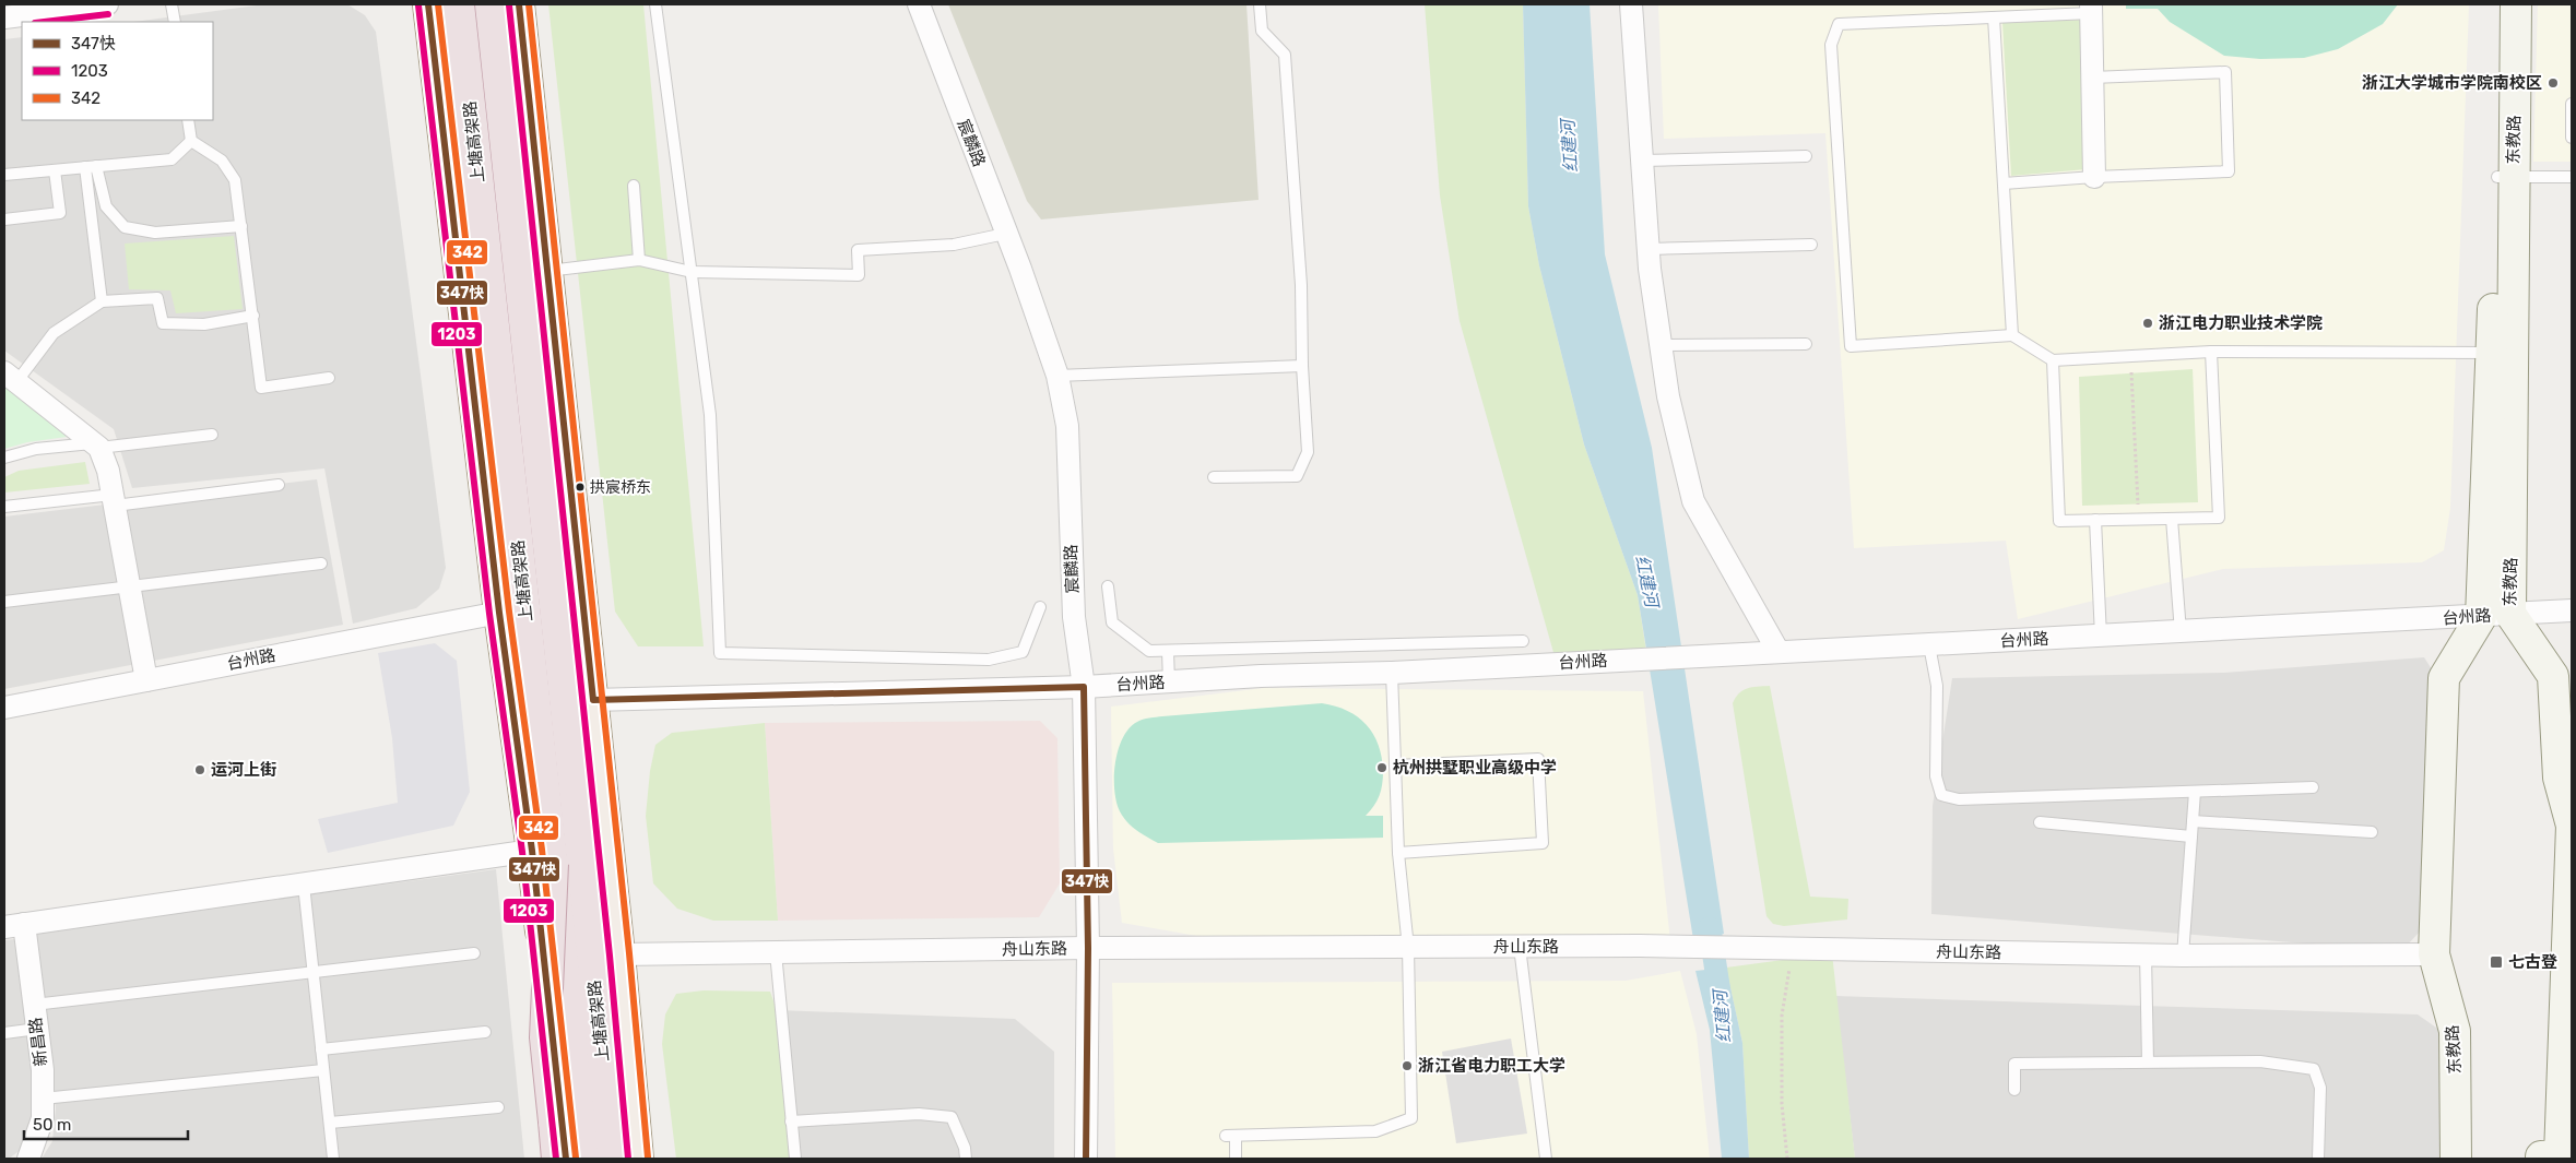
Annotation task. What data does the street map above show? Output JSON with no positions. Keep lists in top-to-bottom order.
{
  "streets": {
    "highway": ["上塘高架路"],
    "street": [
      "东教路",
      "宸麟路",
      "台州路",
      "舟山东路",
      "新昌路"
    ]
  },
  "crossings": [
    ["东教路", "台州路"],
    ["东教路", "舟山东路"],
    ["宸麟路", "台州路"],
    ["宸麟路", "舟山东路"]
  ],
  "water": ["红建河"],
  "places": {
    "other": [
      "浙江大学城市学院南校区",
      "浙江电力职业技术学院",
      "拱宸桥东",
      "杭州拱墅职业高级中学",
      "运河上街",
      "浙江省电力职工大学"
    ],
    "transit": ["七古登"]
  },
  "lines": ["transit line 347快", "transit line 342", "transit line 1203"],
  "legend": ["347快", "1203", "342"],
  "scale_bar": "50 m"
}
